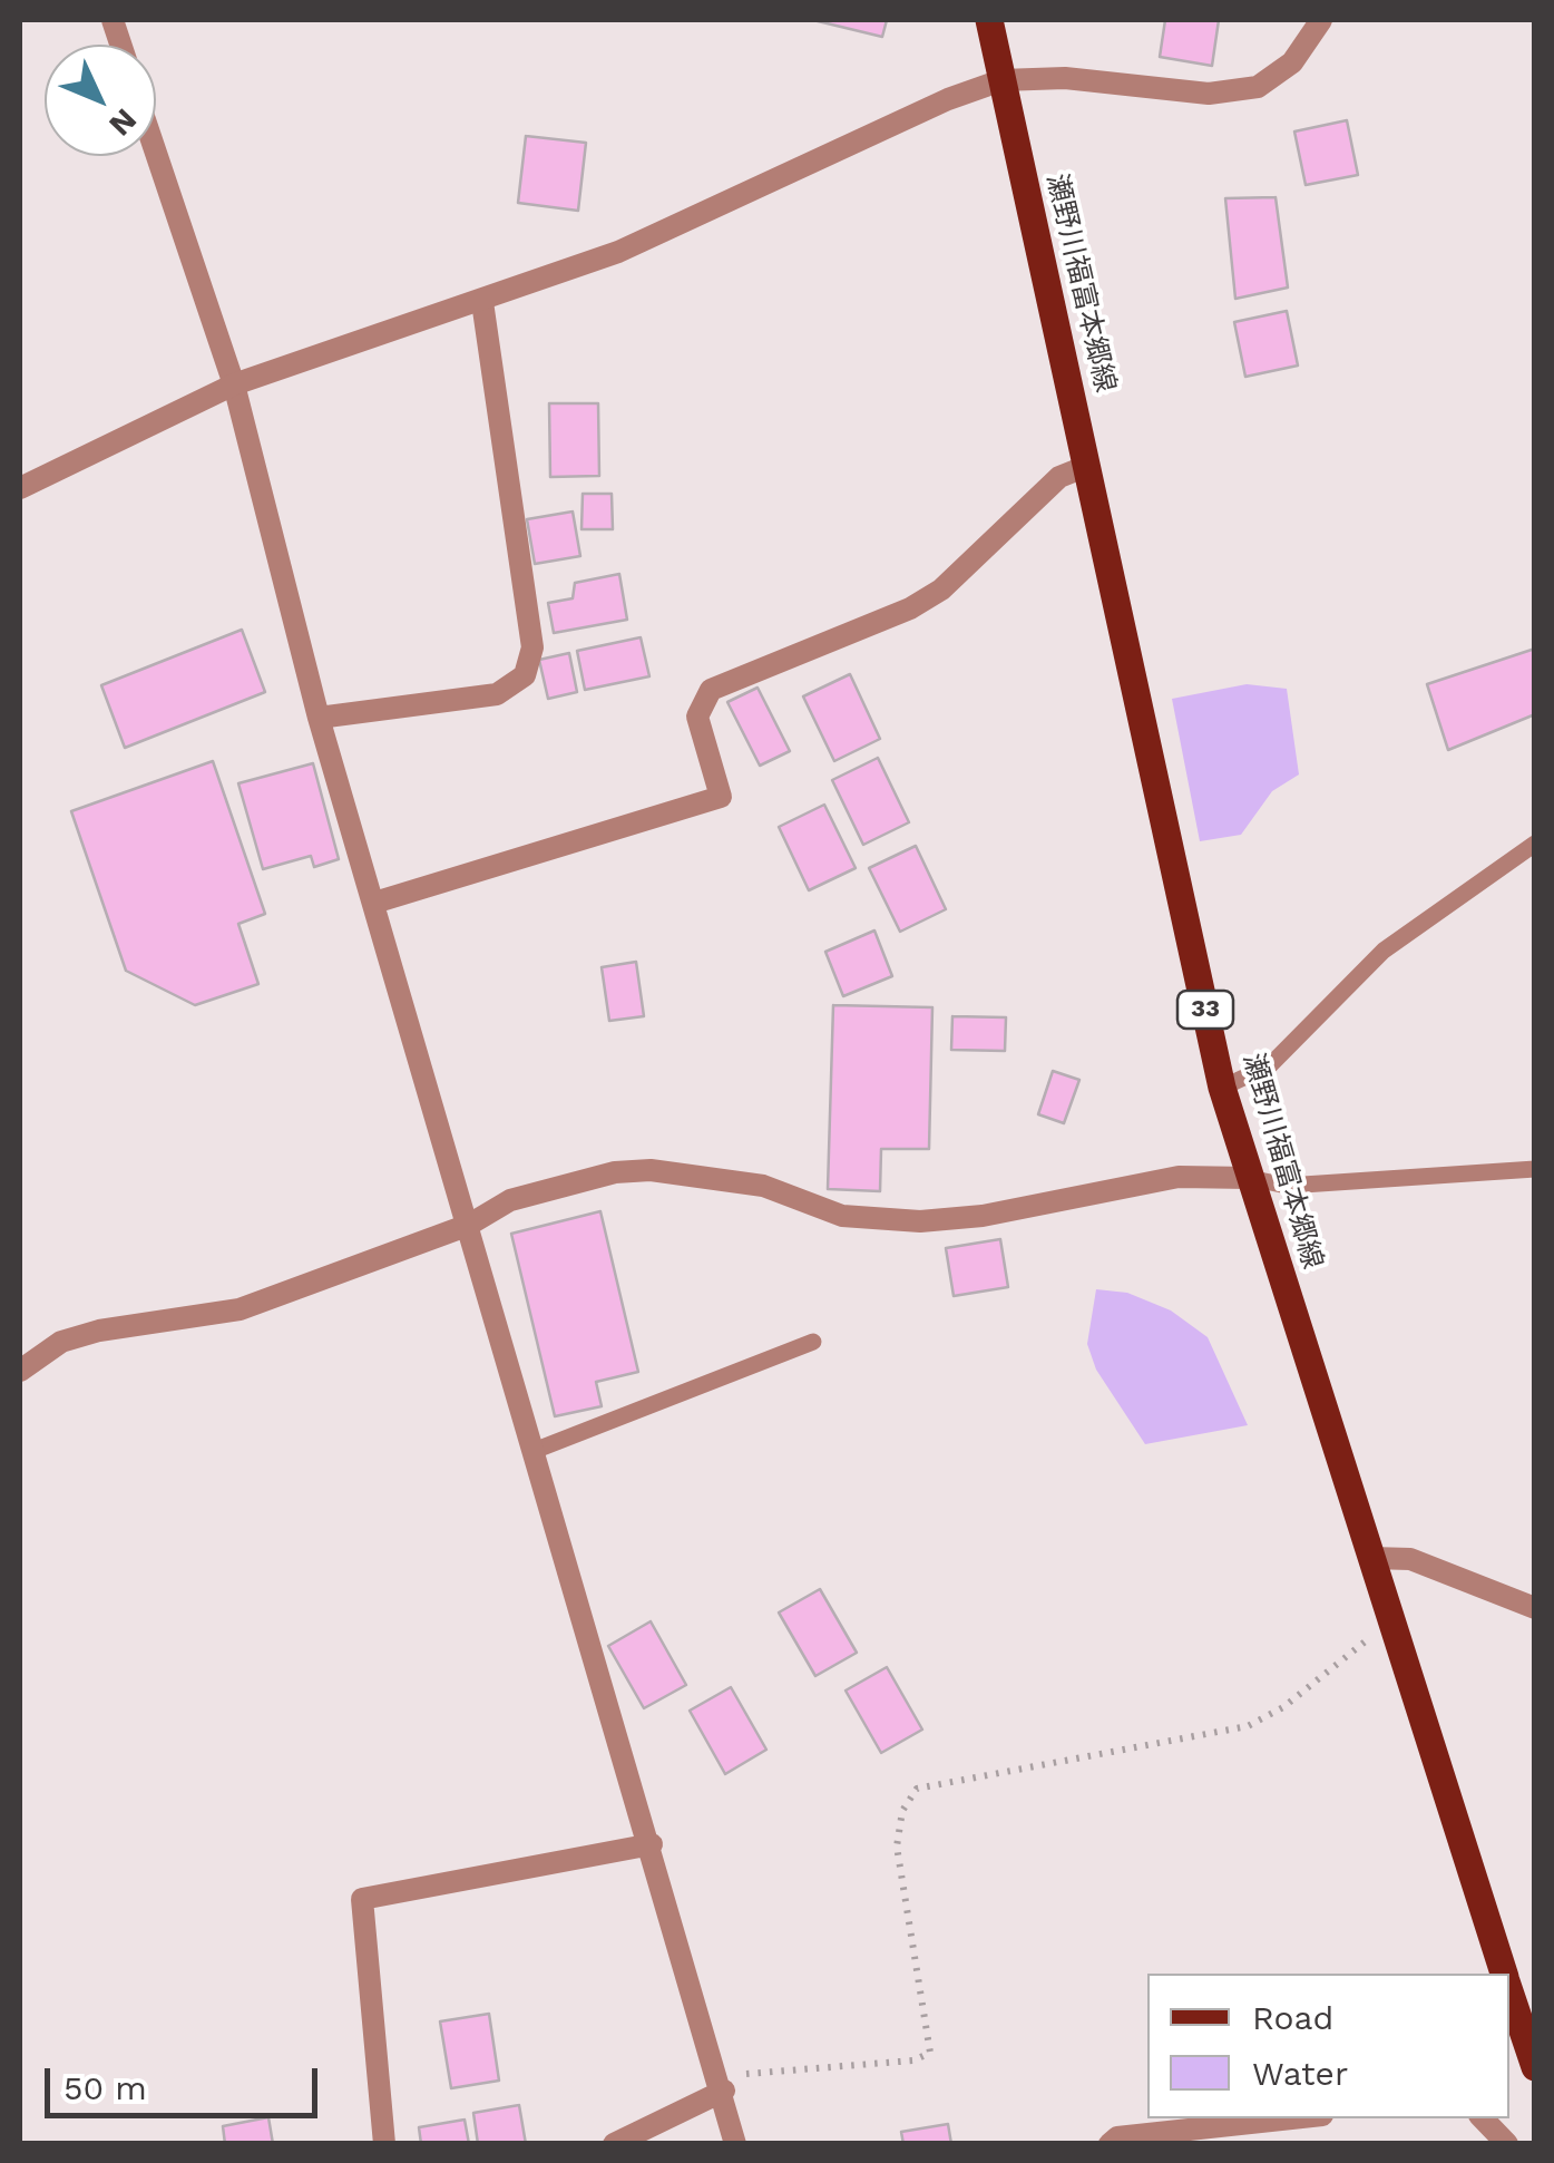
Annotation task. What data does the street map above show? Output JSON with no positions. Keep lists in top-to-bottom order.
{
  "streets": {
    "main road": ["瀬野川福富本郷線", "33"]
  },
  "legend": ["Road", "Water"],
  "scale_bar": "50 m",
  "north": "bottom right"
}
